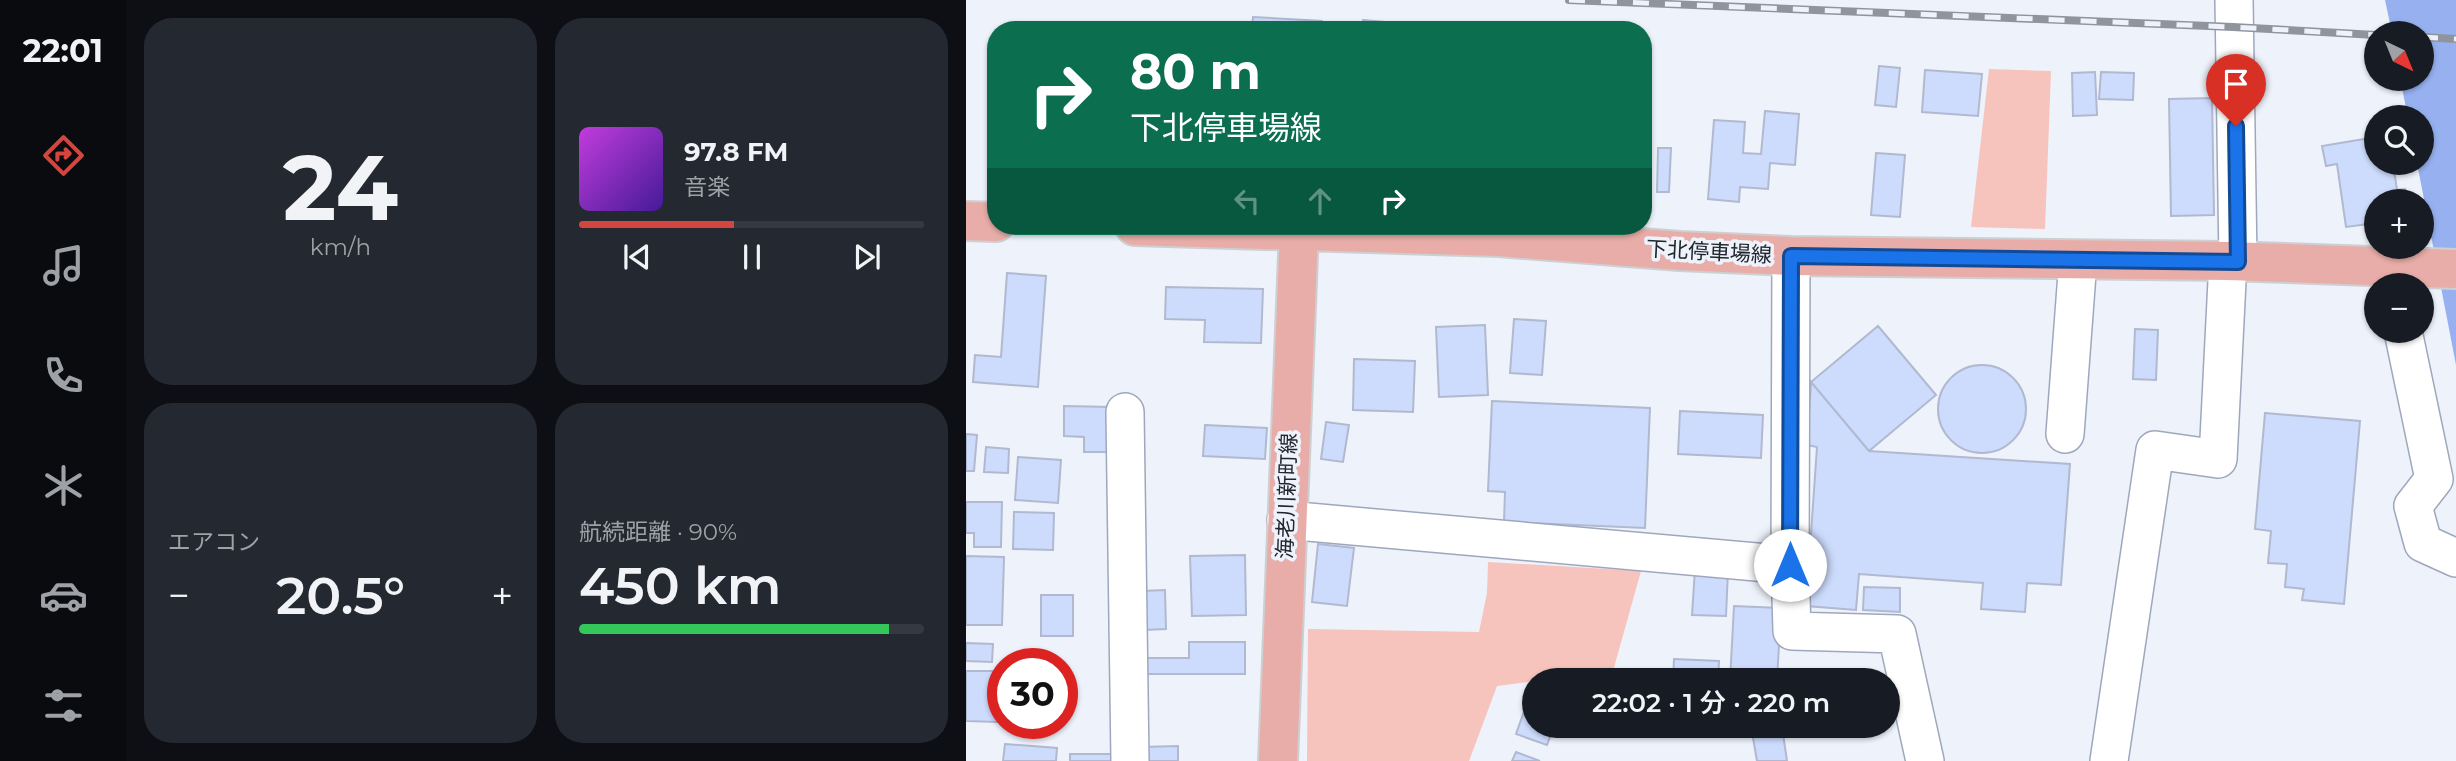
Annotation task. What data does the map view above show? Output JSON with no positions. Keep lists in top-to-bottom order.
{
  "streets": {
    "main road": ["下北停車場線", "海老川新町線"]
  },
  "north": "bottom right",
  "page": {
    "tabs": "22:01",
    "tile": [
      ["24", "km/h"],
      "エアコン",
      ["航続距離 · 90%", "450 km"]
    ],
    "map_buttons": ["+", "−"],
    "turn": ["80 m", "下北停車場線"],
    "song": ["97.8 FM", "音楽"],
    "heat": ["−", "20.5°", "+"],
    "limit": "30",
    "trip": "22:02 · 1 分 · 220 m"
  }
}
